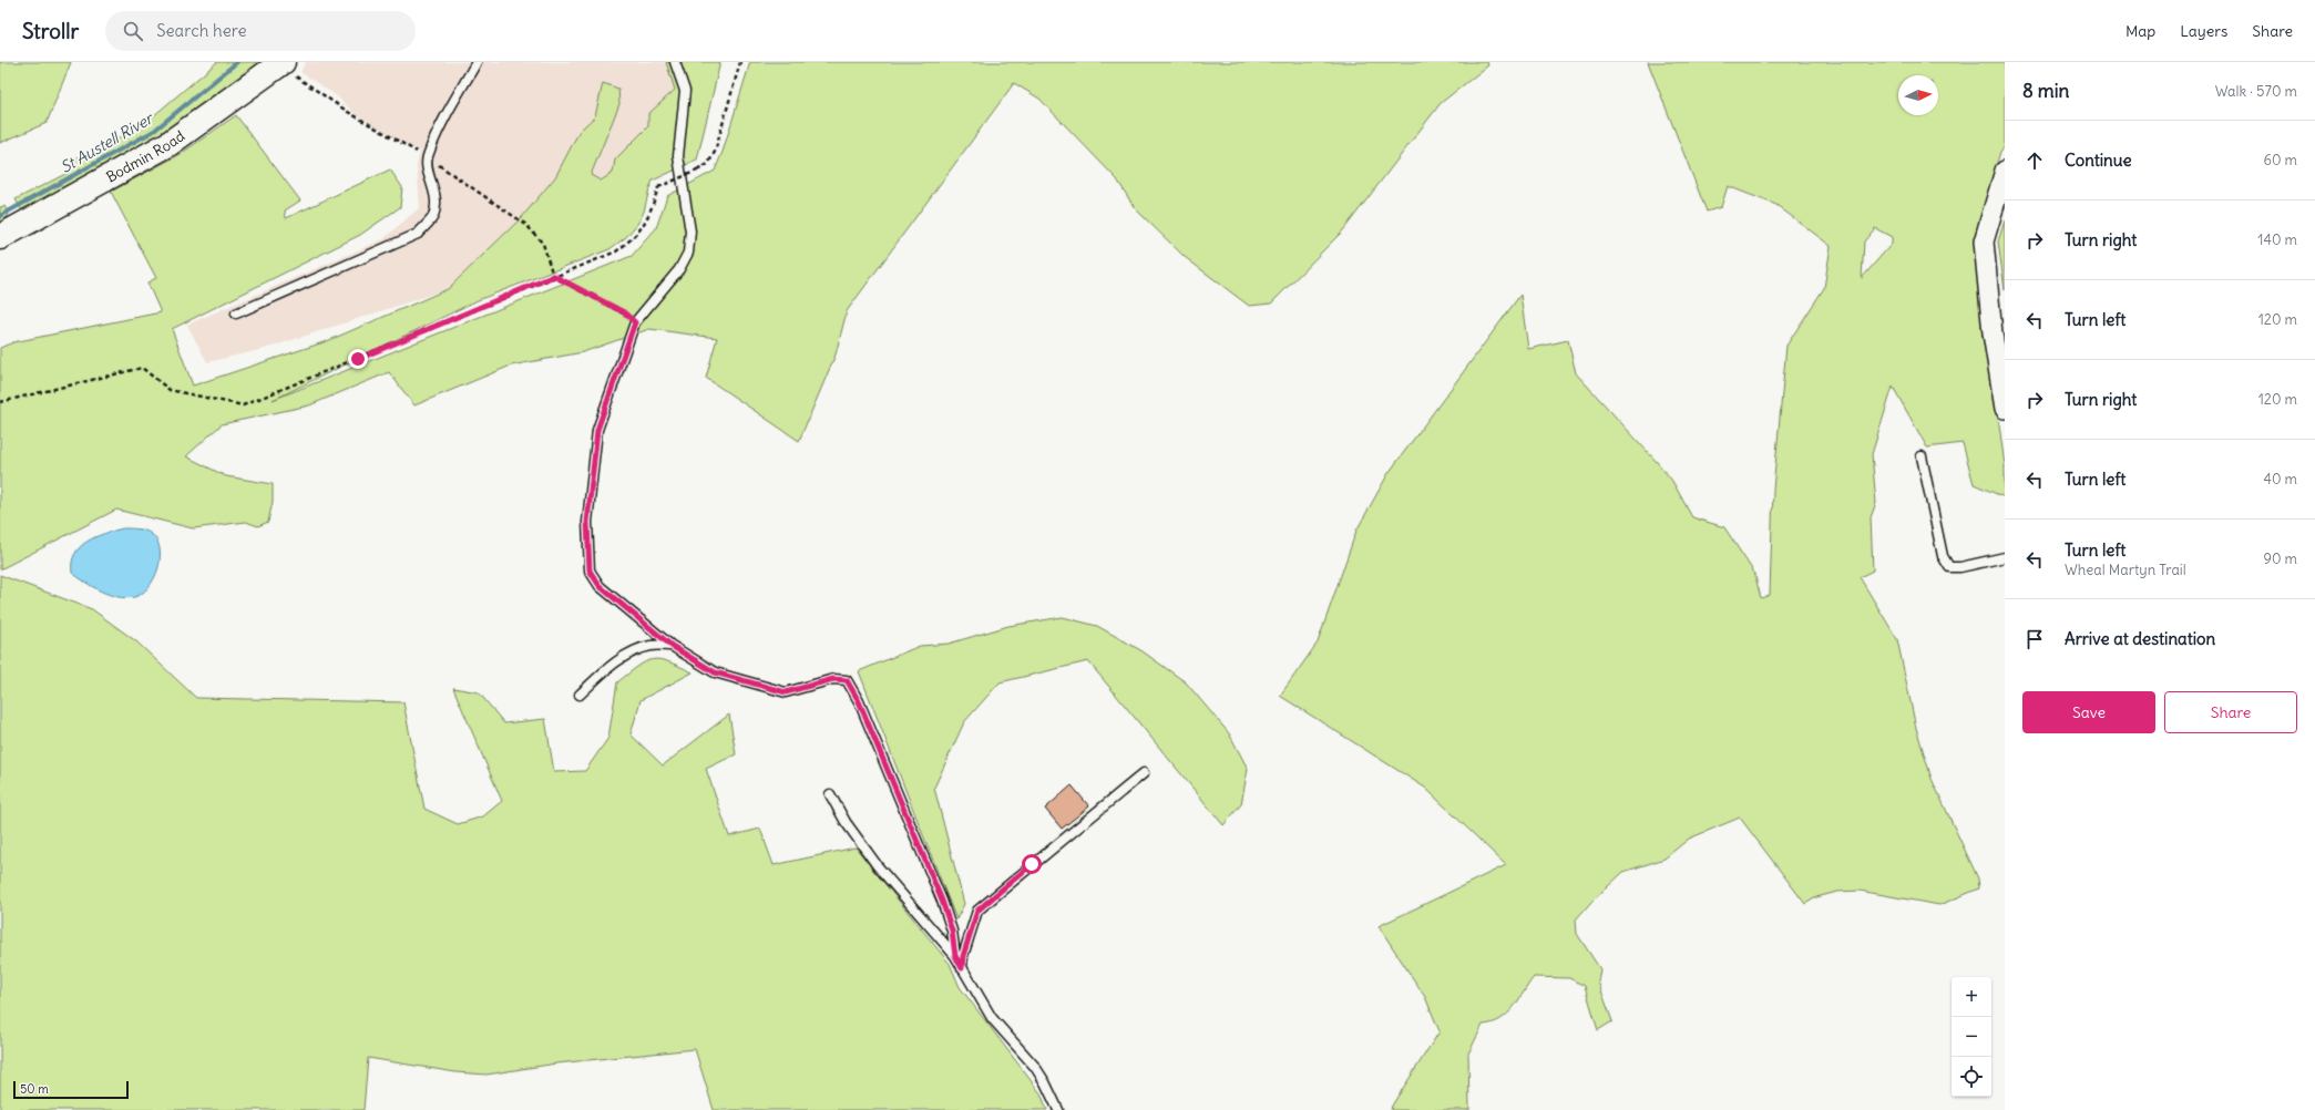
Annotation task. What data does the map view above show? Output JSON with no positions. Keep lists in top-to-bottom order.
{
  "streets": {
    "main road": ["Bodmin Road"]
  },
  "water": ["St Austell River"],
  "scale_bar": "50 m",
  "north": "right",
  "page": {
    "header": "Strollr",
    "search": "Search here",
    "nav": ["Map", "Layers", "Share"],
    "heading": ["8 min", "Walk · 570 m"],
    "list": [
      ["Continue", "60 m"],
      ["Turn right", "140 m"],
      ["Turn left", "120 m"],
      ["Turn right", "120 m"],
      ["Turn left", "40 m"],
      ["Turn left", "Wheal Martyn Trail", "90 m"],
      "Arrive at destination"
    ],
    "buttons": ["Save", "Share"],
    "map_buttons": ["+", "−"],
    "scale": "50 m"
  }
}
